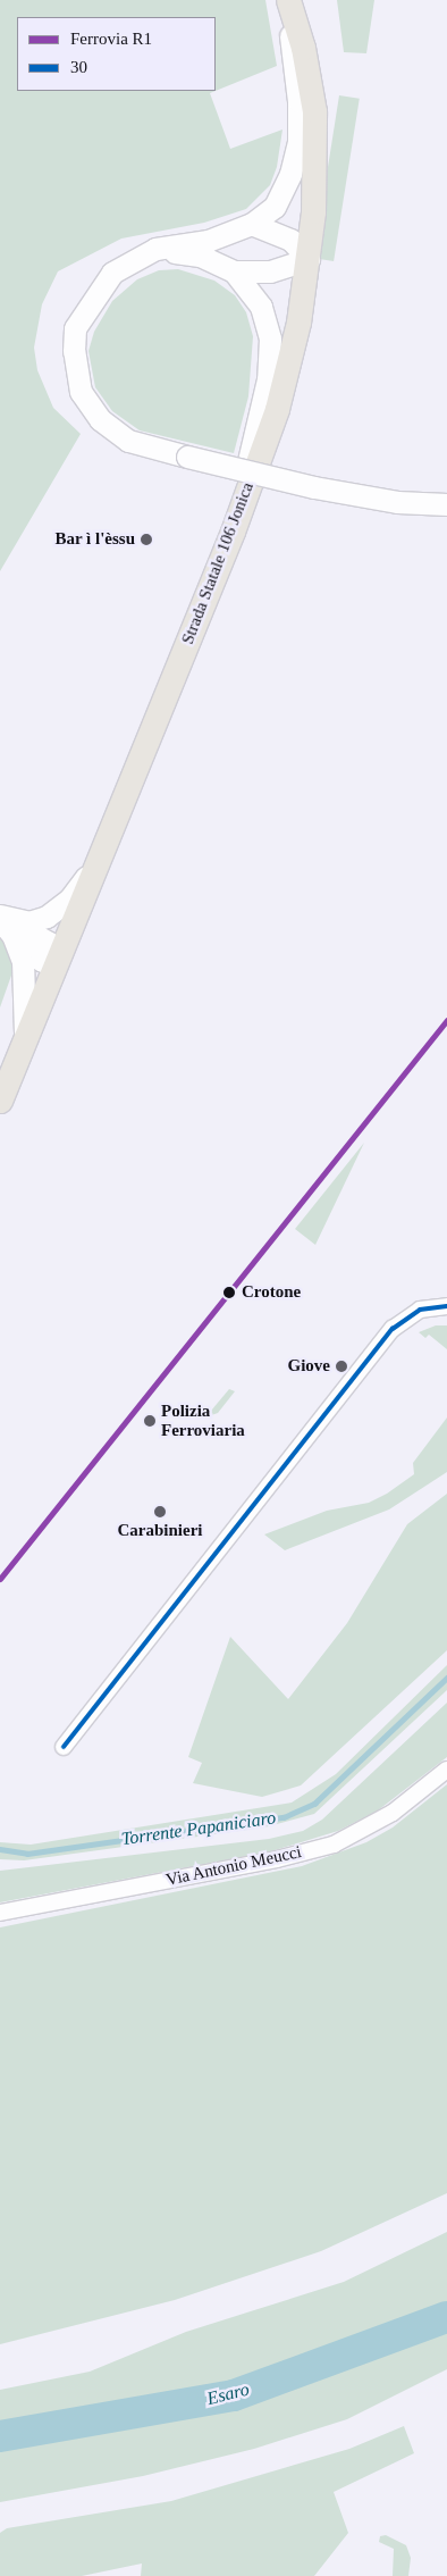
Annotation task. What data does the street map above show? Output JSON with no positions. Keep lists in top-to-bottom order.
{
  "streets": {
    "main road": ["Strada Statale 106 Jonica"],
    "street": ["Via Antonio Meucci"]
  },
  "water": ["Torrente Papaniciaro", "Esaro"],
  "places": [
    "Bar ì l'èssu",
    "Crotone",
    "Giove",
    "Polizia Ferroviaria",
    "Carabinieri"
  ],
  "lines": ["rail line R1", "transit line 30"],
  "legend": ["Ferrovia R1", "30"]
}
